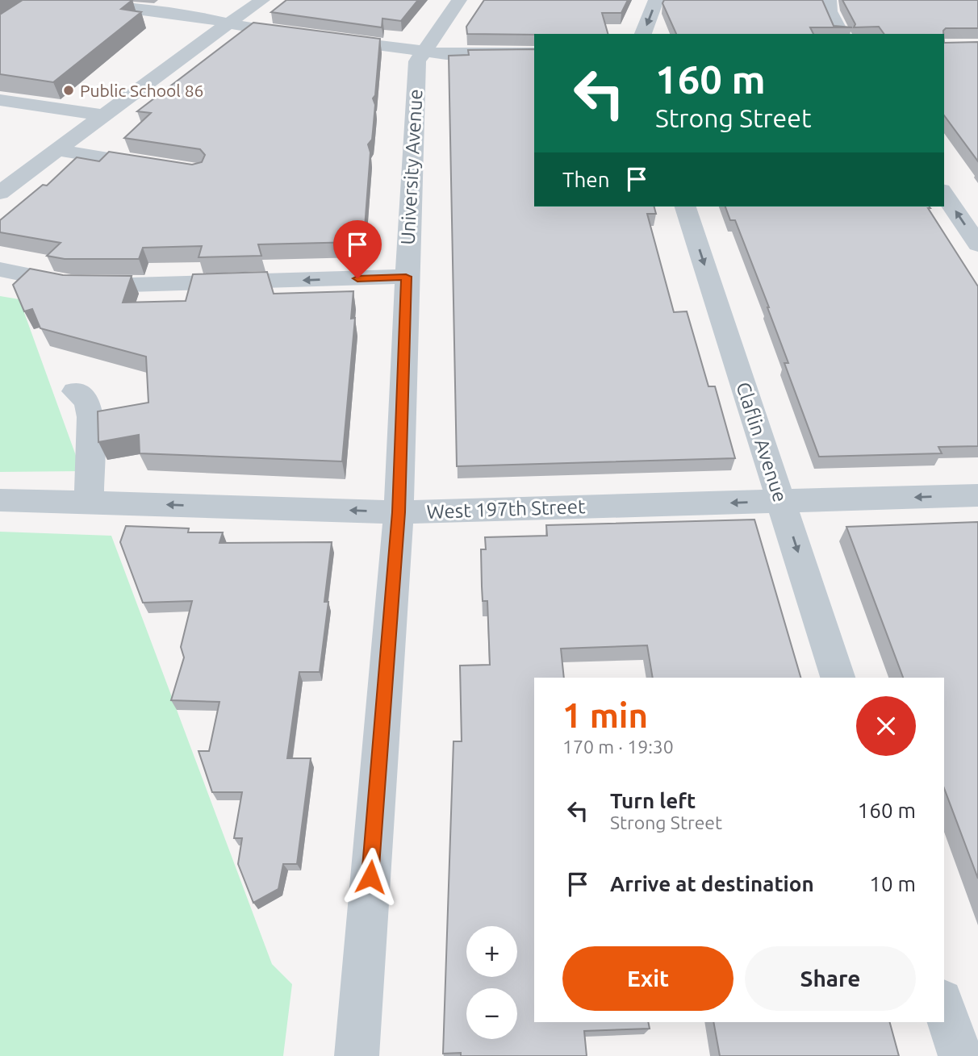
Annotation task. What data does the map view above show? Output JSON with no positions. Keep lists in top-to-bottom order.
{
  "streets": {
    "street": ["University Avenue", "Claflin Avenue", "West 197th Street"]
  },
  "crossings": [
    ["University Avenue", "West 197th Street"],
    ["Claflin Avenue", "West 197th Street"]
  ],
  "one_way": ["Claflin Avenue"],
  "places": ["Public School 86"],
  "page": {
    "turn": ["160 m", "Strong Street"],
    "then": "Then",
    "heading": ["1 min", "170 m · 19:30"],
    "list": [
      {
        "name": "Turn left",
        "note": "Strong Street",
        "value": "160 m"
      },
      {
        "name": "Arrive at destination",
        "value": "10 m"
      }
    ],
    "map_buttons": ["+", "−"],
    "buttons": ["Exit", "Share"]
  }
}
